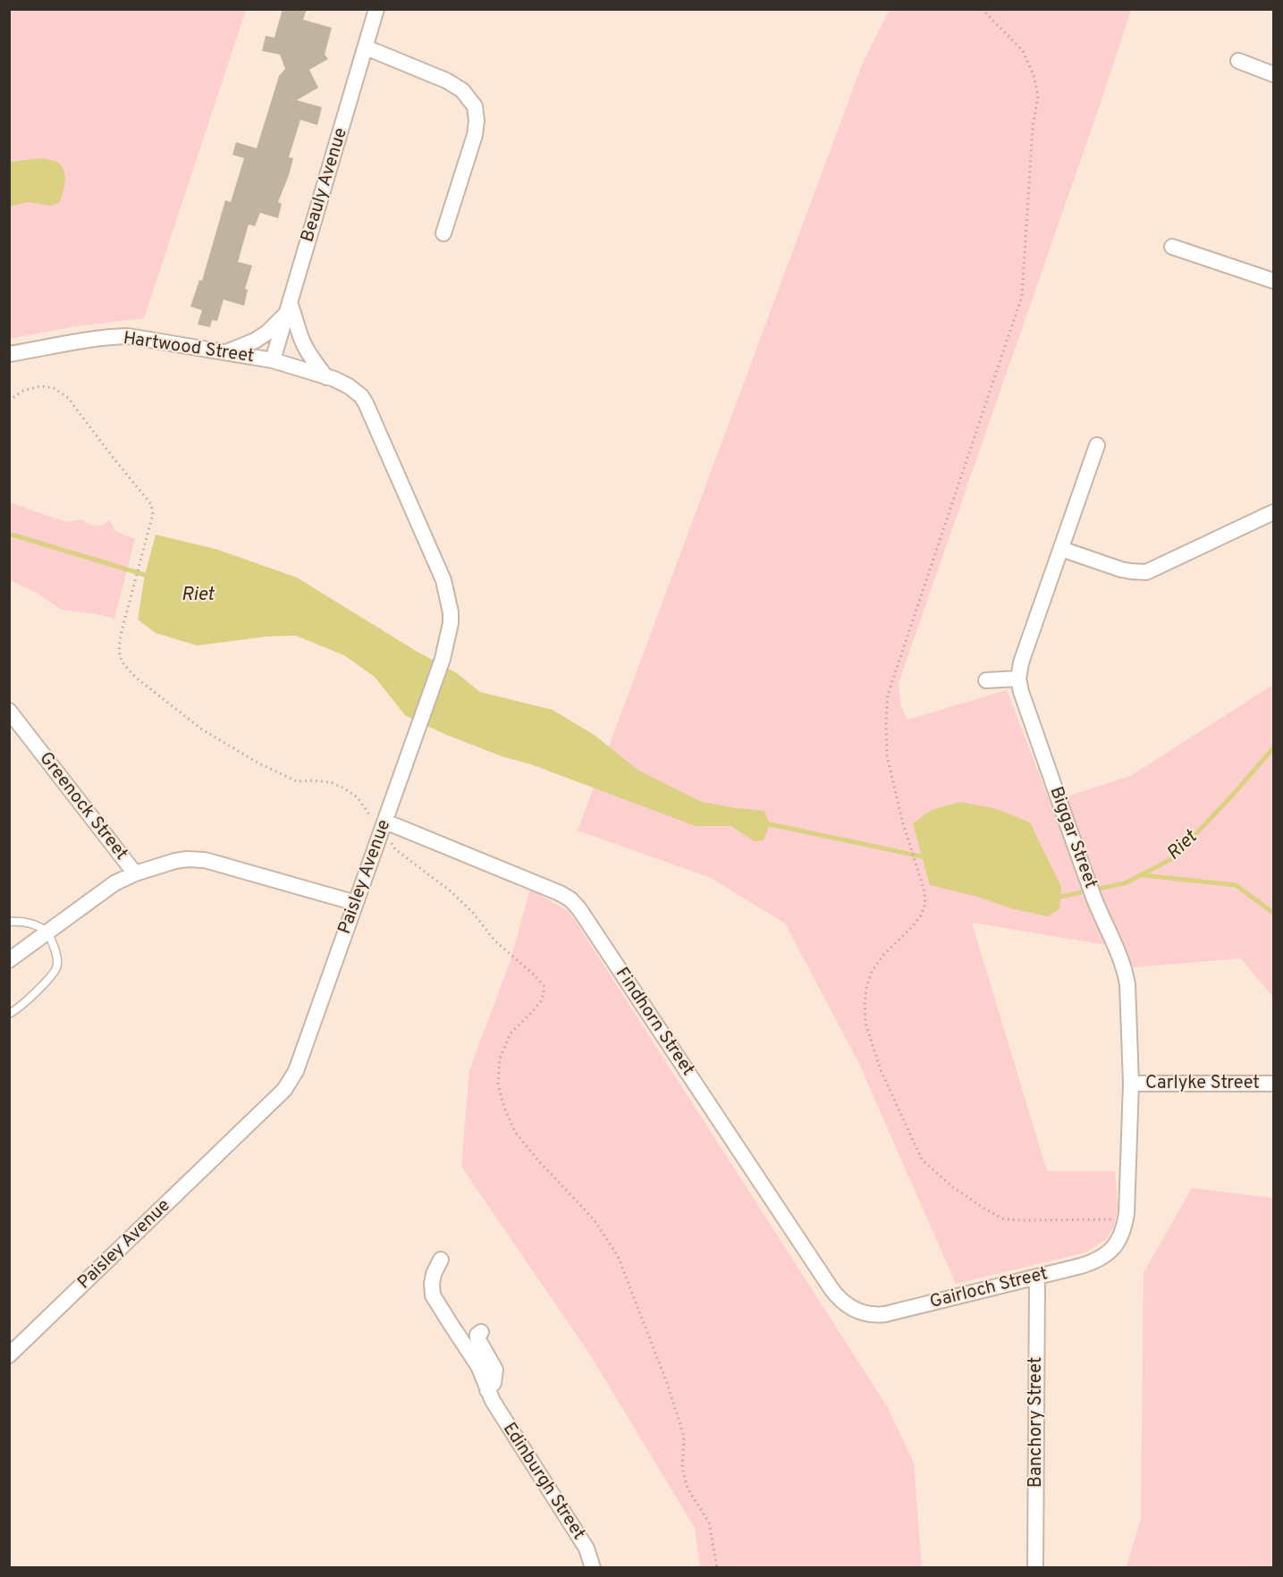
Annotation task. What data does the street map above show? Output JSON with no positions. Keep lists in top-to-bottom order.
{
  "streets": {
    "street": [
      "Beauly Avenue",
      "Hartwood Street",
      "Greenock Street",
      "Biggar Street",
      "Paisley Avenue",
      "Findhorn Street",
      "Carlyke Street",
      "Gairloch Street",
      "Banchory Street",
      "Edinburgh Street"
    ]
  },
  "crossings": [
    ["Beauly Avenue", "Hartwood Street"],
    ["Beauly Avenue", "Paisley Avenue"],
    ["Hartwood Street", "Paisley Avenue"],
    ["Greenock Street", "Paisley Avenue"],
    ["Biggar Street", "Carlyke Street"],
    ["Biggar Street", "Gairloch Street"],
    ["Paisley Avenue", "Findhorn Street"],
    ["Findhorn Street", "Gairloch Street"],
    ["Gairloch Street", "Banchory Street"]
  ],
  "water": ["Riet"]
}
